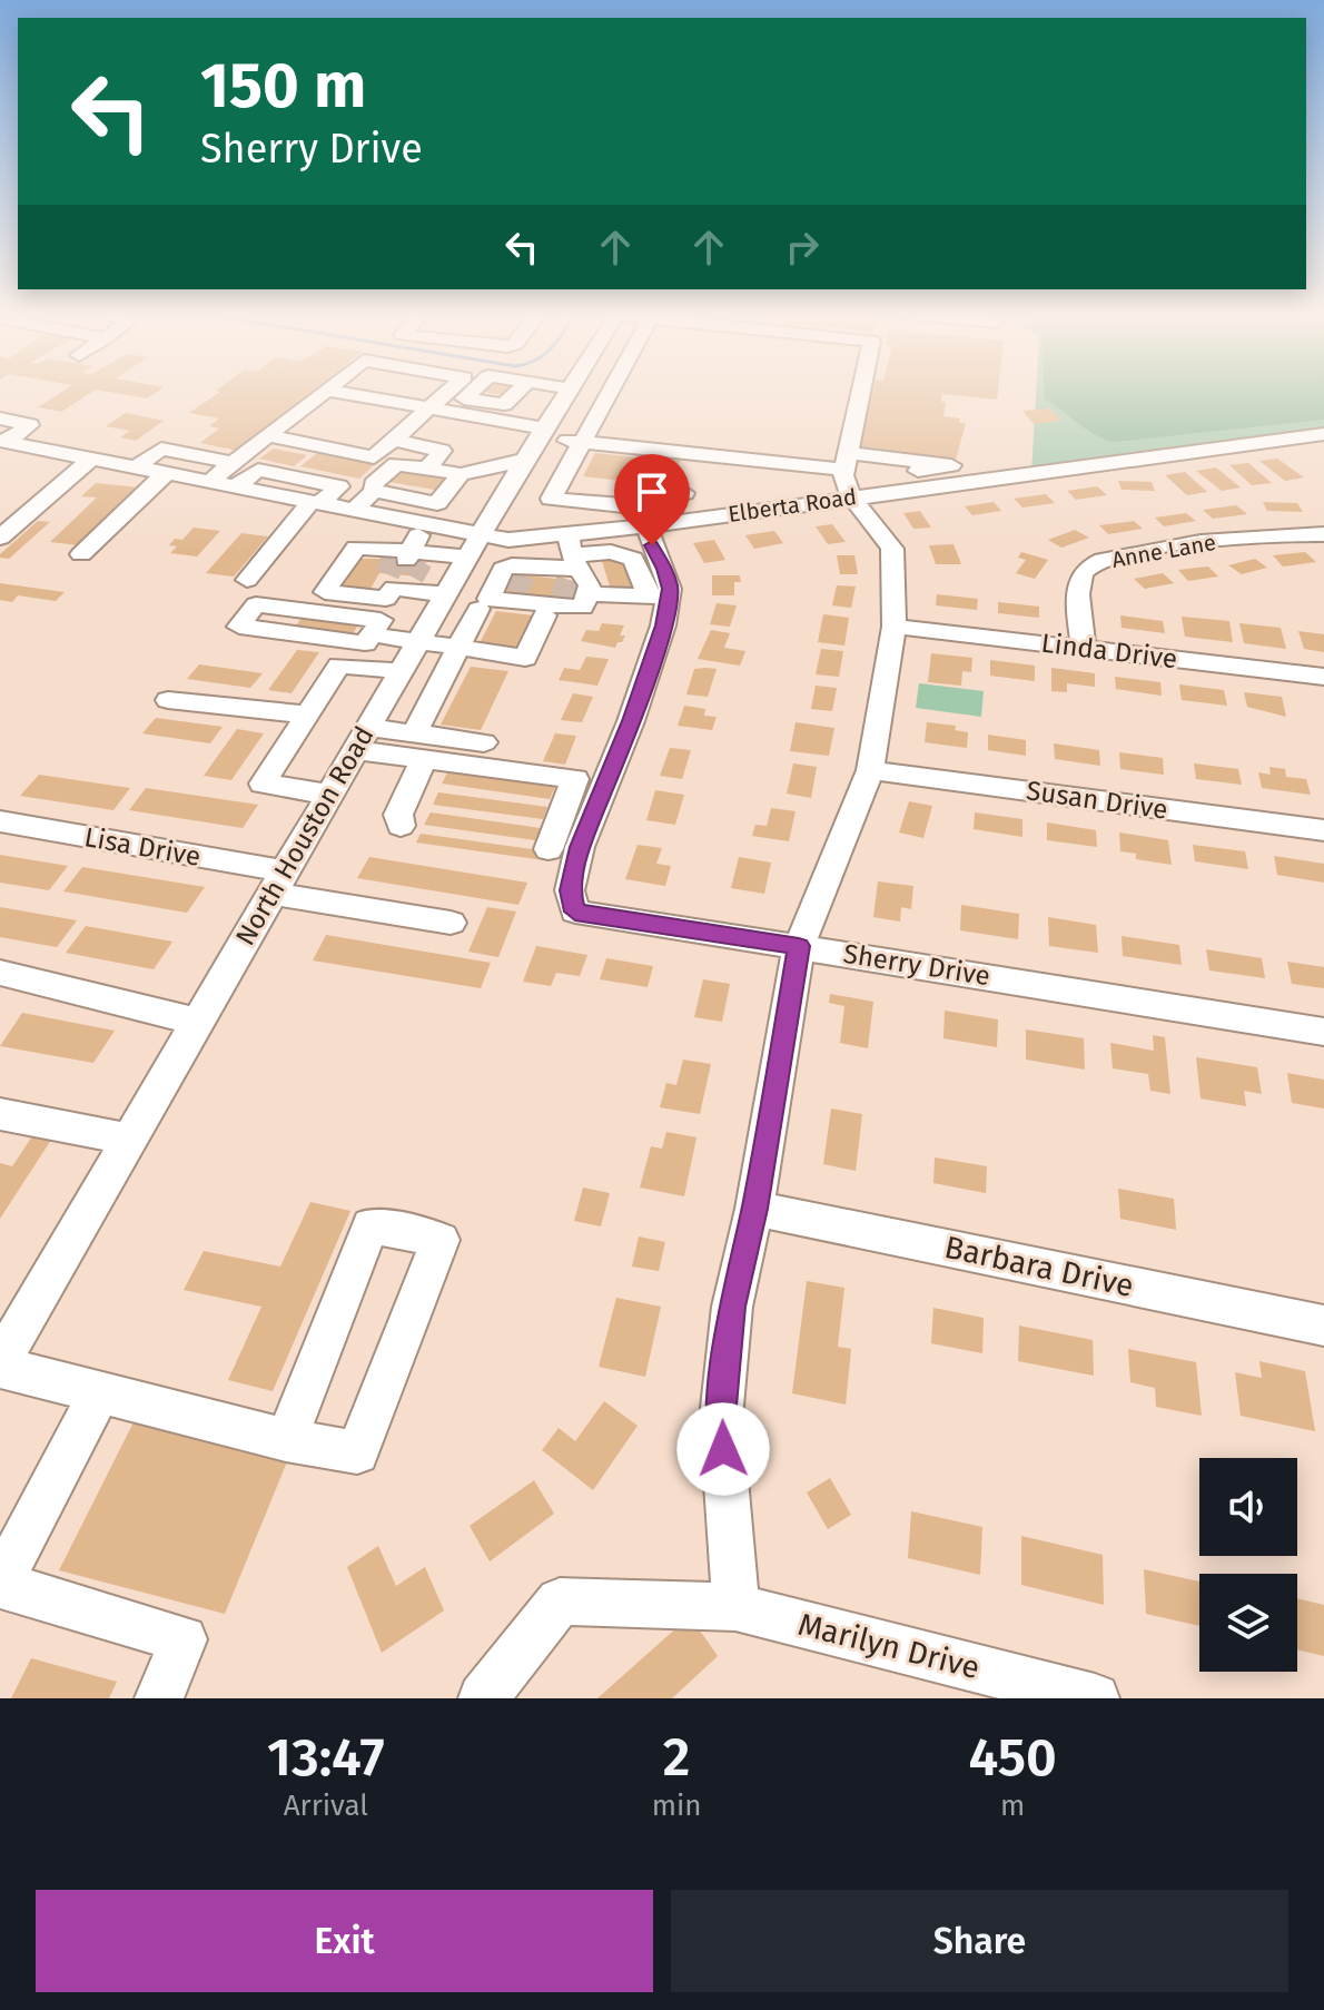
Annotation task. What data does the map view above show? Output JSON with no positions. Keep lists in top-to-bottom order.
{
  "streets": {
    "street": [
      "Elberta Road",
      "Anne Lane",
      "Linda Drive",
      "Susan Drive",
      "North Houston Road",
      "Lisa Drive",
      "Sherry Drive",
      "Barbara Drive",
      "Marilyn Drive"
    ]
  },
  "crossings": [
    ["Elberta Road", "North Houston Road"],
    ["Anne Lane", "Linda Drive"],
    ["North Houston Road", "Lisa Drive"]
  ],
  "page": {
    "turn": ["150 m", "Sherry Drive"],
    "eta": [
      "13:47",
      "Arrival",
      "2",
      "min",
      "450",
      "m"
    ],
    "buttons": ["Exit", "Share"]
  }
}
